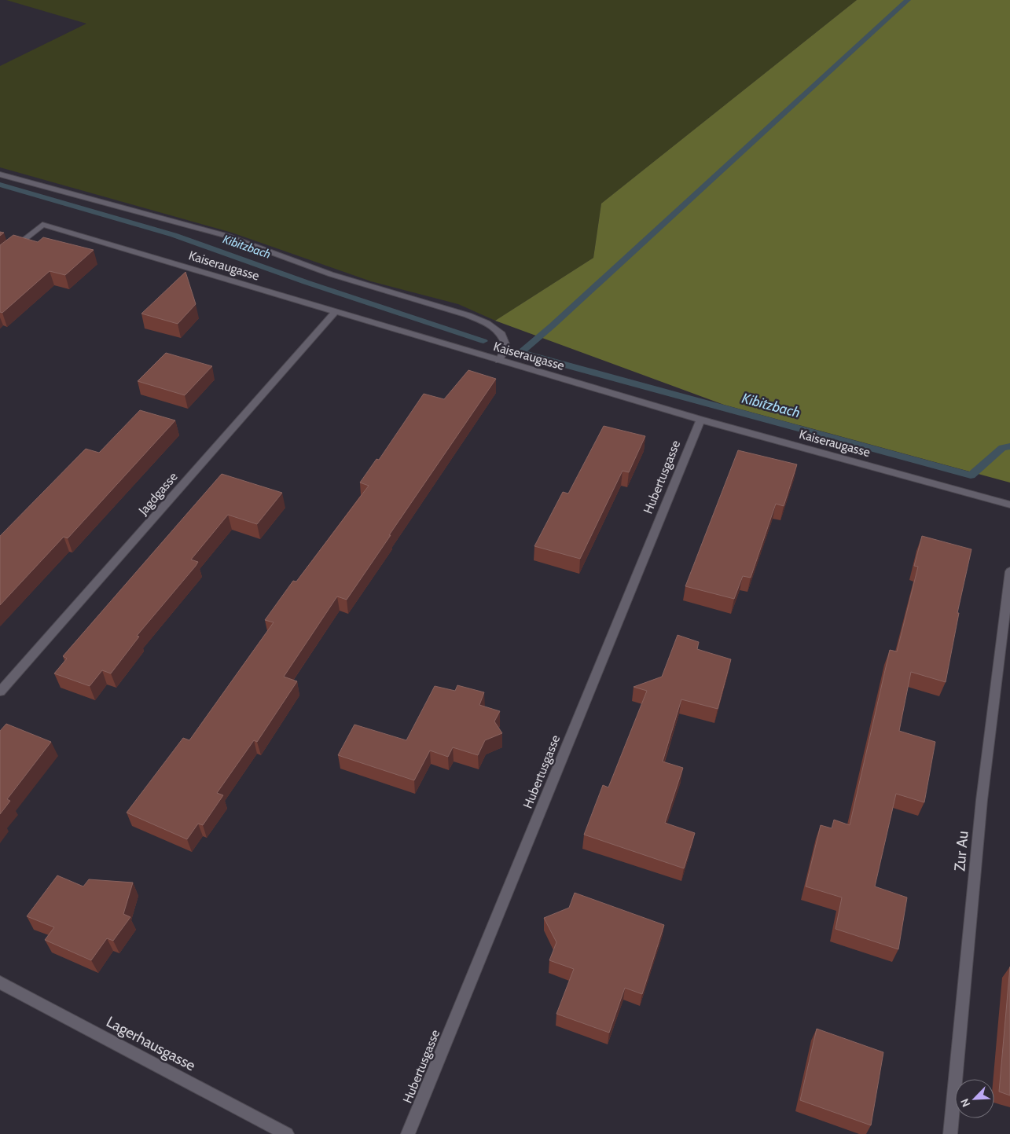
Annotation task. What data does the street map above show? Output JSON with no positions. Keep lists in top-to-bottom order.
{
  "streets": {
    "street": [
      "Kaiseraugasse",
      "Hubertusgasse",
      "Jagdgasse",
      "Zur Au",
      "Lagerhausgasse"
    ]
  },
  "crossings": [
    ["Kaiseraugasse", "Hubertusgasse"],
    ["Kaiseraugasse", "Jagdgasse"]
  ],
  "water": ["Kibitzbach"],
  "north": "bottom left"
}
